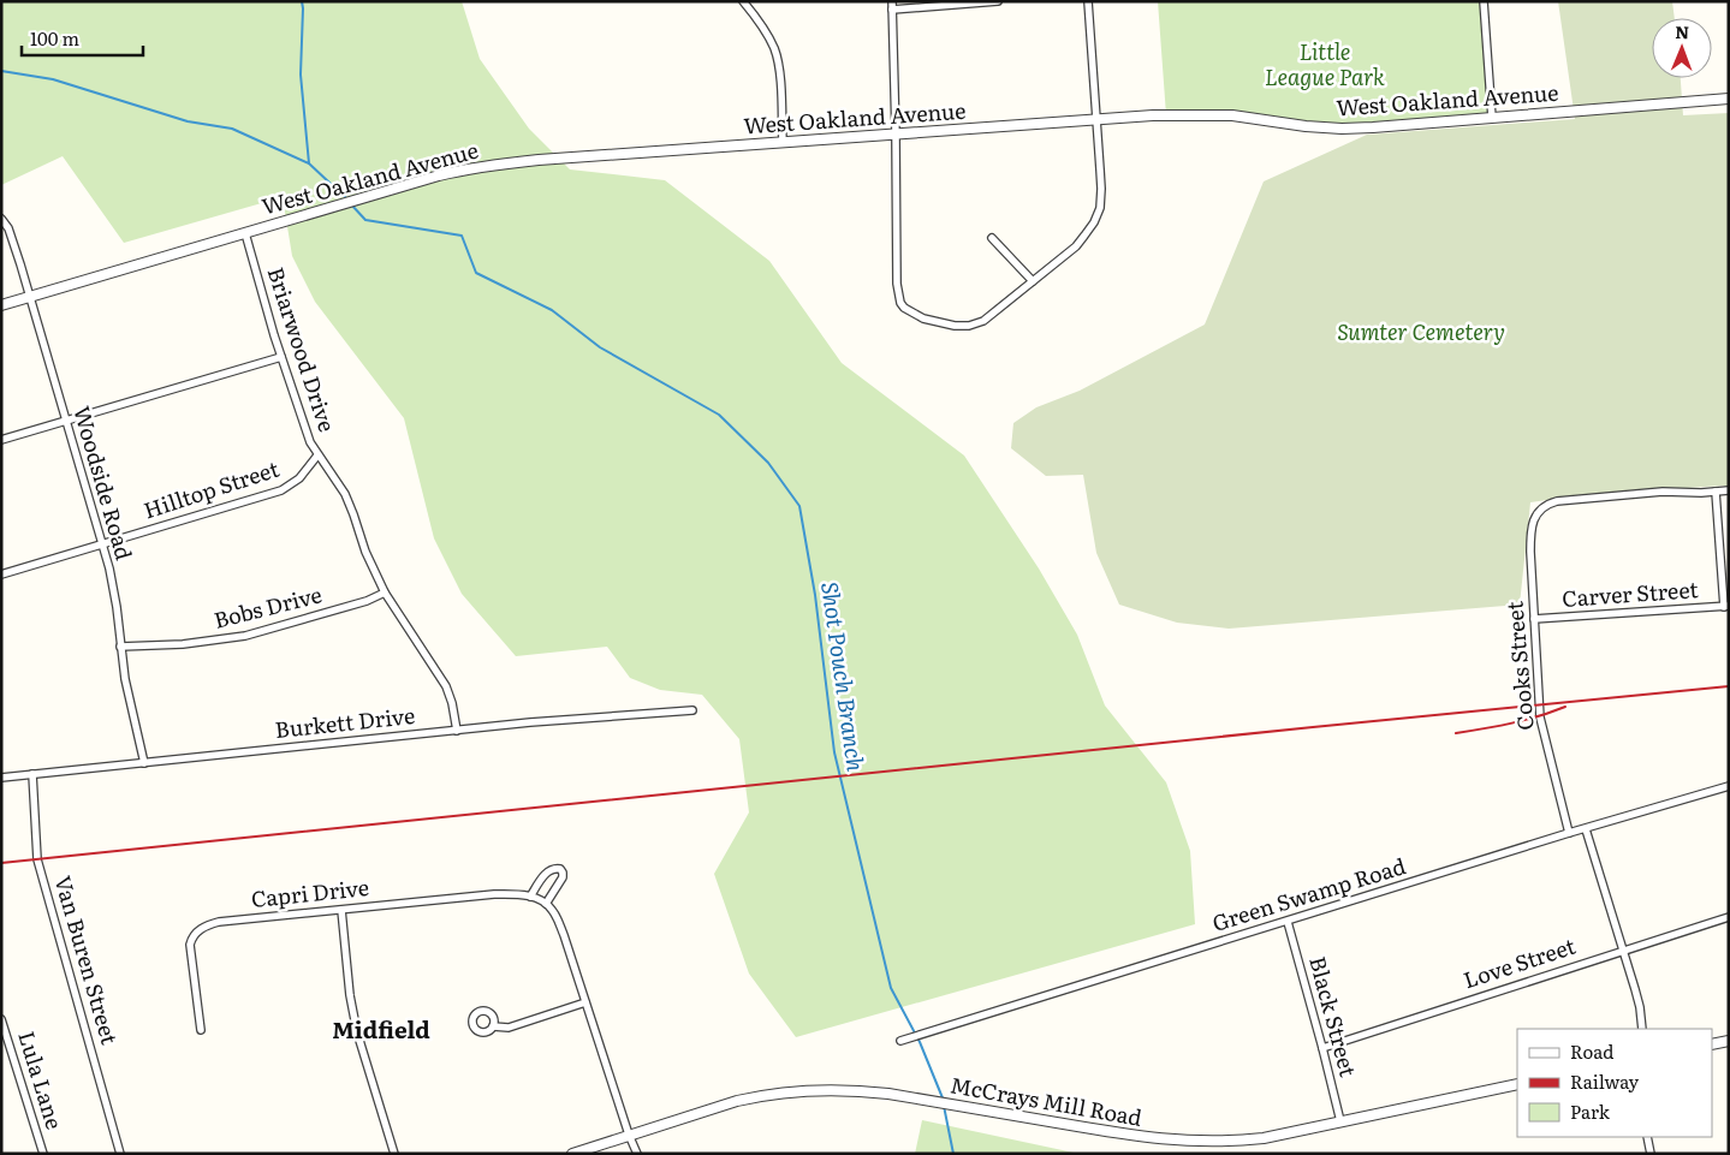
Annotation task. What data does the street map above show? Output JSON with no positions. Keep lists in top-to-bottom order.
{
  "streets": {
    "street": [
      "West Oakland Avenue",
      "Briarwood Drive",
      "Woodside Road",
      "Hilltop Street",
      "Carver Street",
      "Bobs Drive",
      "Cooks Street",
      "Burkett Drive",
      "Capri Drive",
      "Green Swamp Road",
      "Van Buren Street",
      "Love Street",
      "Black Street",
      "Lula Lane",
      "McCrays Mill Road"
    ]
  },
  "crossings": [
    ["West Oakland Avenue", "Briarwood Drive"],
    ["West Oakland Avenue", "Woodside Road"],
    ["Briarwood Drive", "Hilltop Street"],
    ["Briarwood Drive", "Bobs Drive"],
    ["Briarwood Drive", "Burkett Drive"],
    ["Woodside Road", "Hilltop Street"],
    ["Woodside Road", "Bobs Drive"],
    ["Woodside Road", "Burkett Drive"],
    ["Carver Street", "Cooks Street"],
    ["Cooks Street", "Green Swamp Road"],
    ["Burkett Drive", "Van Buren Street"],
    ["Green Swamp Road", "Black Street"],
    ["Love Street", "Black Street"],
    ["Black Street", "McCrays Mill Road"]
  ],
  "districts": ["Midfield"],
  "water": ["Shot Pouch Branch"],
  "parks": ["Little League Park", "Sumter Cemetery"],
  "legend": ["Road", "Railway", "Park"],
  "scale_bar": "100 m",
  "north": "top"
}
